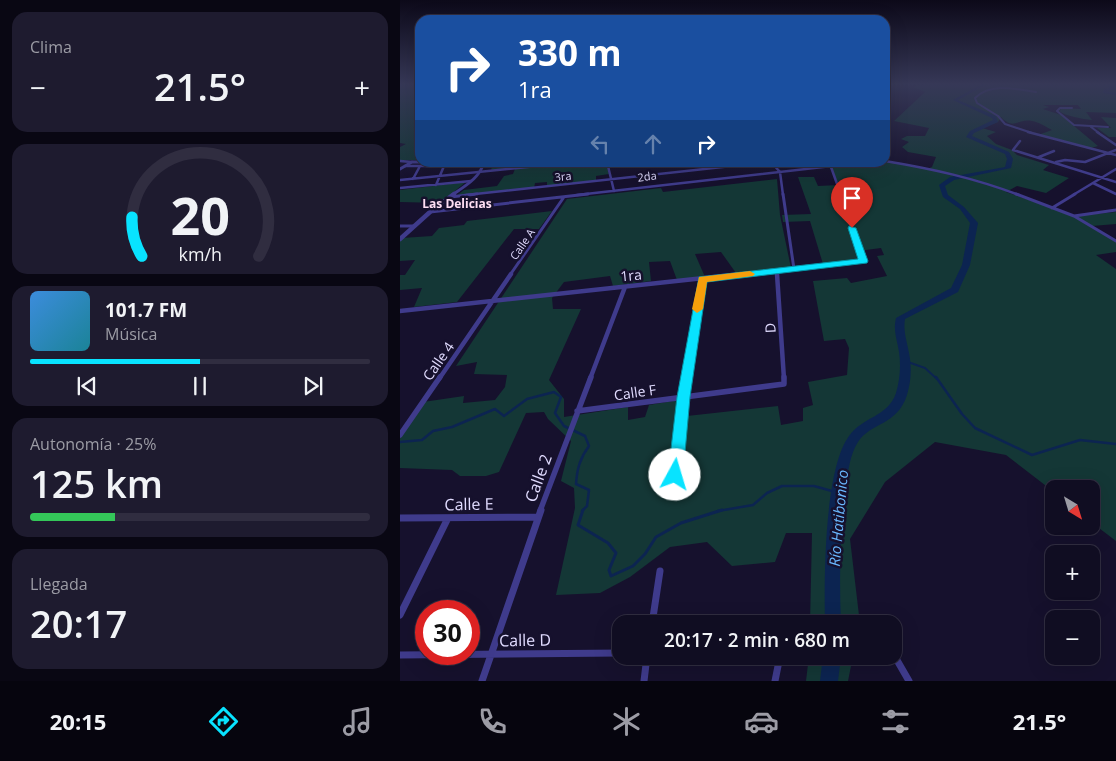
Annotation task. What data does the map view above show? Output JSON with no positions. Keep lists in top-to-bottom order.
{
  "streets": {
    "street": [
      "3ra",
      "2da",
      "Calle A",
      "1ra",
      "D",
      "Calle 4",
      "Calle F",
      "Calle 2",
      "Calle E",
      "Calle D"
    ]
  },
  "crossings": [
    ["2da", "Calle A"],
    ["2da", "1ra"],
    ["Calle A", "1ra"],
    ["Calle A", "Calle 4"],
    ["1ra", "D"],
    ["1ra", "Calle 4"],
    ["1ra", "Calle 2"],
    ["D", "Calle F"],
    ["Calle F", "Calle 2"],
    ["Calle 2", "Calle E"],
    ["Calle 2", "Calle D"]
  ],
  "districts": ["Las Delicias"],
  "water": ["Río Hatibonico"],
  "north": "bottom right",
  "page": {
    "tile": [
      "Clima",
      ["Autonomía · 25%", "125 km"],
      ["Llegada", "20:17"]
    ],
    "turn": ["330 m", "1ra"],
    "heat": ["−", "21.5°", "+"],
    "song": ["101.7 FM", "Música"],
    "map_buttons": ["+", "−"],
    "limit": "30",
    "trip": "20:17 · 2 min · 680 m",
    "tabs": ["20:15", "21.5°"],
    "gauge": ["20", "km/h"]
  }
}
